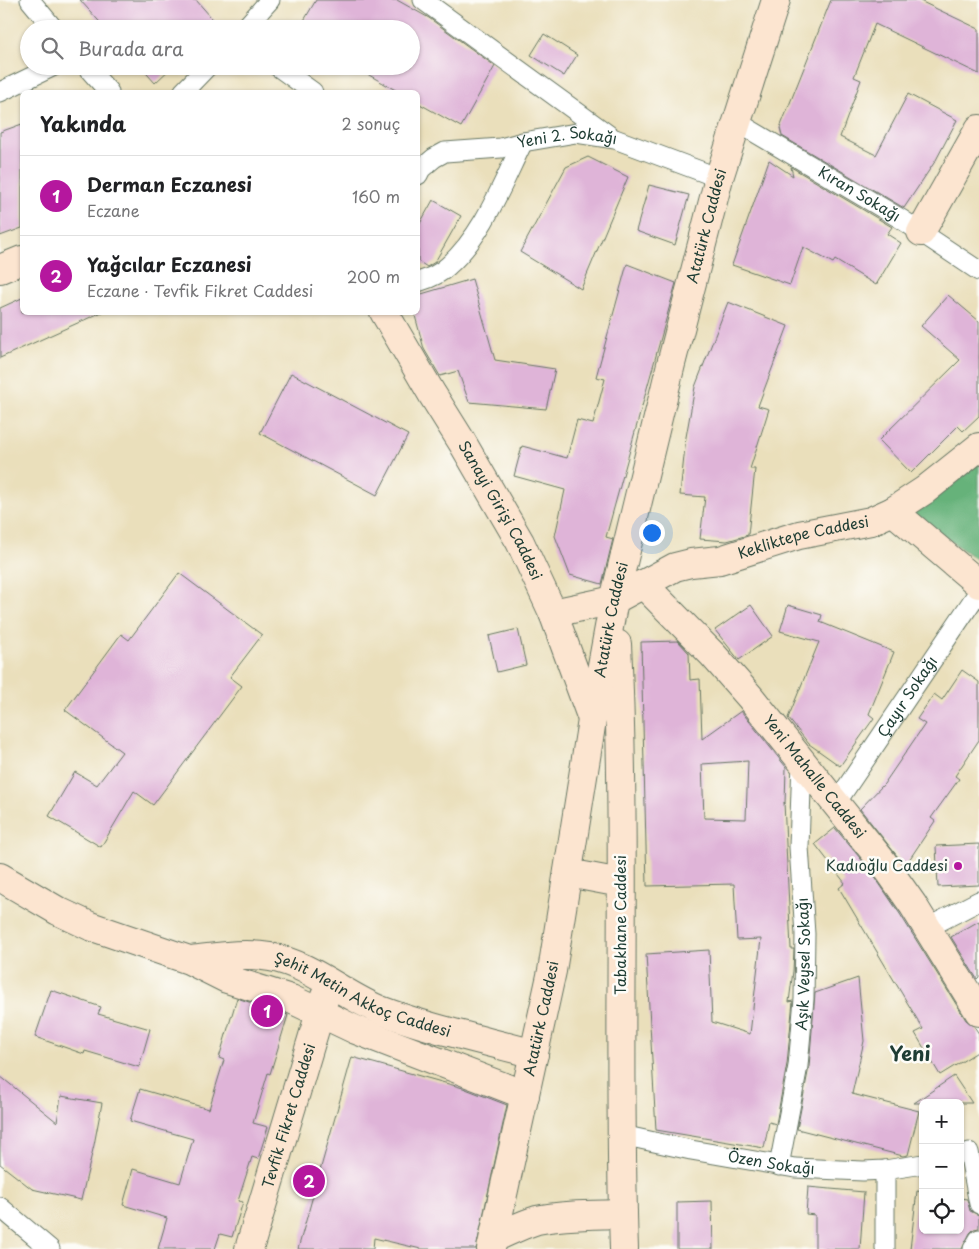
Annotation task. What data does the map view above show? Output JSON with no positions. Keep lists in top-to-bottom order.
{
  "streets": {
    "street": [
      "Yeni 2. Sokağı",
      "Kıran Sokağı",
      "Atatürk Caddesi",
      "Sanayi Girişi Caddesi",
      "Kekliktepe Caddesi",
      "Çayır Sokağı",
      "Yeni Mahalle Caddesi",
      "Tabakhane Caddesi",
      "Aşık Veysel Sokağı",
      "Şehit Metin Akkoç Caddesi",
      "Tevfik Fikret Caddesi",
      "Özen Sokağı"
    ]
  },
  "crossings": [
    ["Yeni 2. Sokağı", "Atatürk Caddesi"],
    ["Kıran Sokağı", "Atatürk Caddesi"],
    ["Atatürk Caddesi", "Sanayi Girişi Caddesi"],
    ["Atatürk Caddesi", "Kekliktepe Caddesi"],
    ["Atatürk Caddesi", "Tabakhane Caddesi"],
    ["Atatürk Caddesi", "Şehit Metin Akkoç Caddesi"],
    ["Sanayi Girişi Caddesi", "Kekliktepe Caddesi"],
    ["Kekliktepe Caddesi", "Yeni Mahalle Caddesi"],
    ["Kekliktepe Caddesi", "Tabakhane Caddesi"],
    ["Çayır Sokağı", "Yeni Mahalle Caddesi"],
    ["Yeni Mahalle Caddesi", "Aşık Veysel Sokağı"],
    ["Tabakhane Caddesi", "Özen Sokağı"],
    ["Aşık Veysel Sokağı", "Özen Sokağı"],
    ["Şehit Metin Akkoç Caddesi", "Tevfik Fikret Caddesi"]
  ],
  "districts": ["Yeni"],
  "places": ["Kadıoğlu Caddesi"],
  "page": {
    "search": "Burada ara",
    "heading": ["Yakında", "2 sonuç"],
    "list": [
      {
        "mark": "1",
        "name": "Derman Eczanesi",
        "note": "Eczane",
        "value": "160 m"
      },
      {
        "mark": "2",
        "name": "Yağcılar Eczanesi",
        "note": "Eczane · Tevfik Fikret Caddesi",
        "value": "200 m"
      }
    ],
    "pins": ["1", "2"],
    "map_buttons": ["+", "−"]
  }
}
